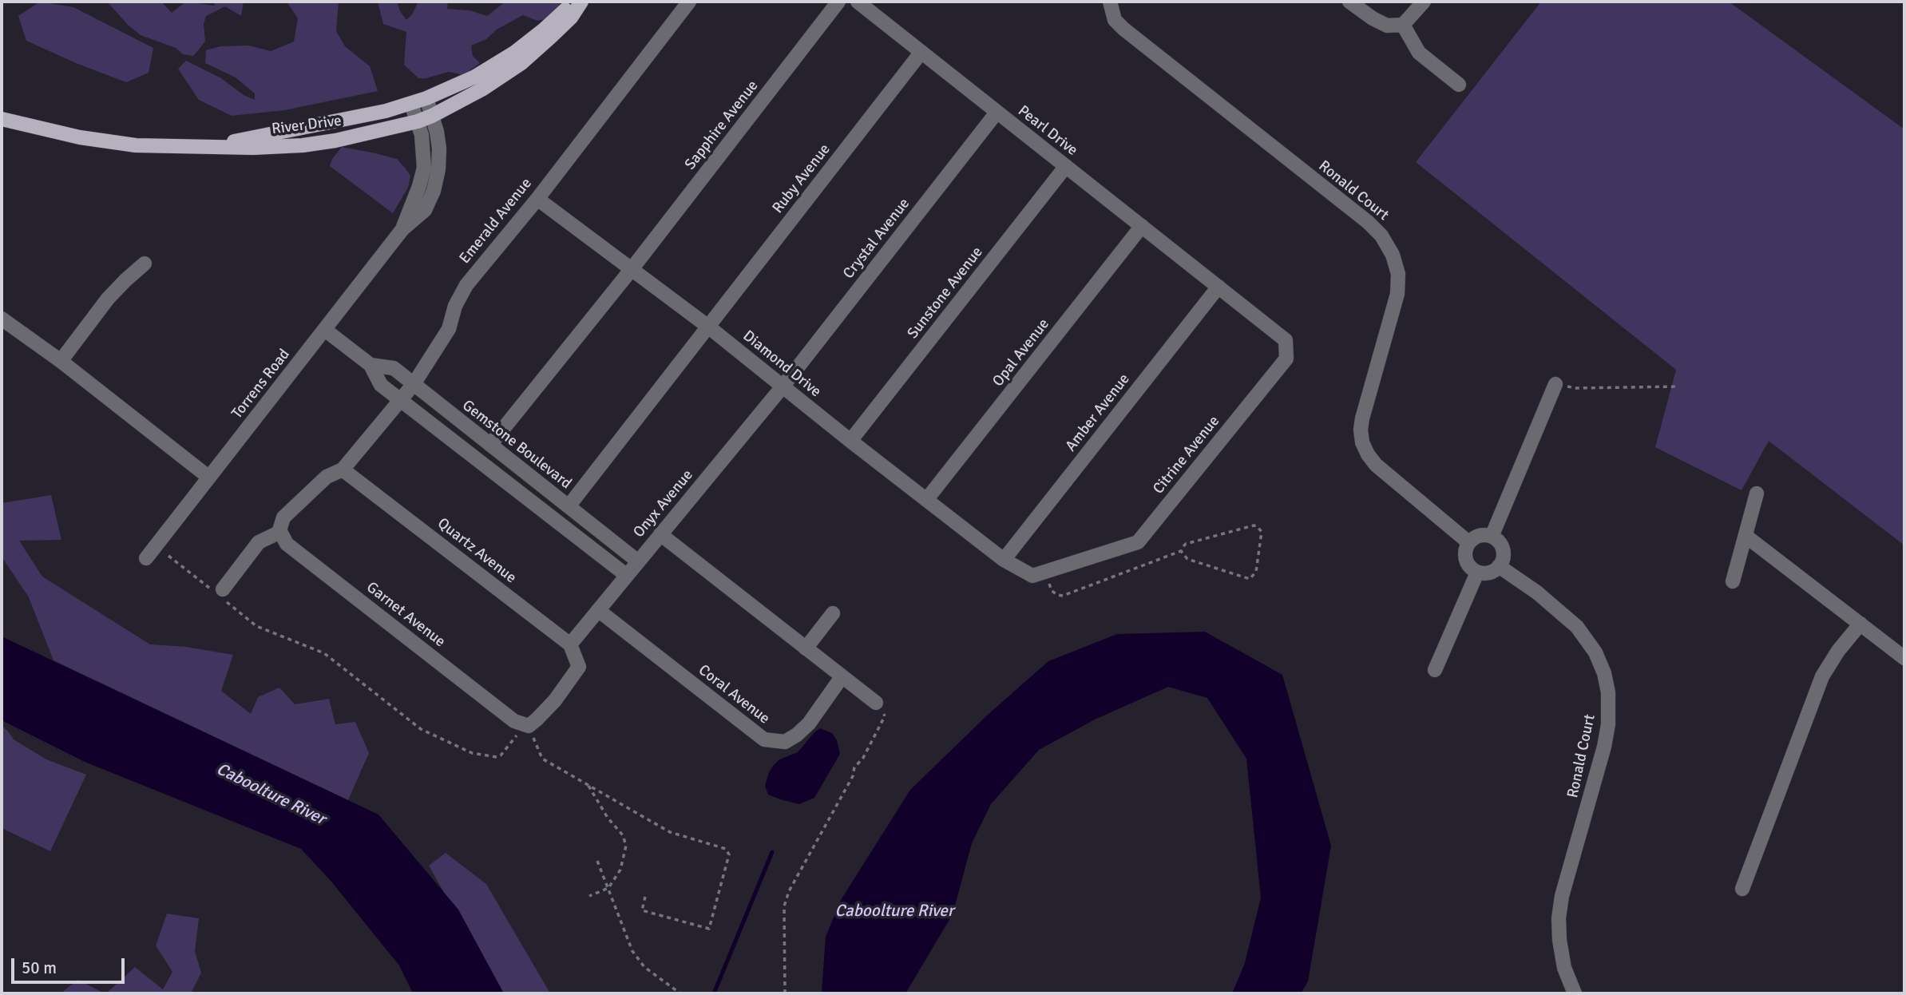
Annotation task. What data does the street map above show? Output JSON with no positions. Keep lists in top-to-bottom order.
{
  "streets": {
    "main road": ["River Drive"],
    "street": [
      "Sapphire Avenue",
      "Pearl Drive",
      "Ruby Avenue",
      "Ronald Court",
      "Emerald Avenue",
      "Crystal Avenue",
      "Sunstone Avenue",
      "Opal Avenue",
      "Diamond Drive",
      "Torrens Road",
      "Amber Avenue",
      "Gemstone Boulevard",
      "Citrine Avenue",
      "Onyx Avenue",
      "Quartz Avenue",
      "Garnet Avenue",
      "Coral Avenue"
    ]
  },
  "crossings": [
    ["River Drive", "Torrens Road"],
    ["Sapphire Avenue", "Diamond Drive"],
    ["Sapphire Avenue", "Gemstone Boulevard"],
    ["Pearl Drive", "Ruby Avenue"],
    ["Pearl Drive", "Crystal Avenue"],
    ["Pearl Drive", "Sunstone Avenue"],
    ["Pearl Drive", "Opal Avenue"],
    ["Pearl Drive", "Amber Avenue"],
    ["Pearl Drive", "Citrine Avenue"],
    ["Ruby Avenue", "Diamond Drive"],
    ["Ruby Avenue", "Gemstone Boulevard"],
    ["Emerald Avenue", "Diamond Drive"],
    ["Emerald Avenue", "Gemstone Boulevard"],
    ["Emerald Avenue", "Quartz Avenue"],
    ["Crystal Avenue", "Diamond Drive"],
    ["Crystal Avenue", "Onyx Avenue"],
    ["Sunstone Avenue", "Diamond Drive"],
    ["Opal Avenue", "Diamond Drive"],
    ["Diamond Drive", "Amber Avenue"],
    ["Diamond Drive", "Citrine Avenue"],
    ["Diamond Drive", "Onyx Avenue"],
    ["Torrens Road", "Gemstone Boulevard"],
    ["Amber Avenue", "Citrine Avenue"],
    ["Gemstone Boulevard", "Onyx Avenue"],
    ["Onyx Avenue", "Quartz Avenue"],
    ["Onyx Avenue", "Coral Avenue"]
  ],
  "water": ["Caboolture River"],
  "scale_bar": "50 m"
}
